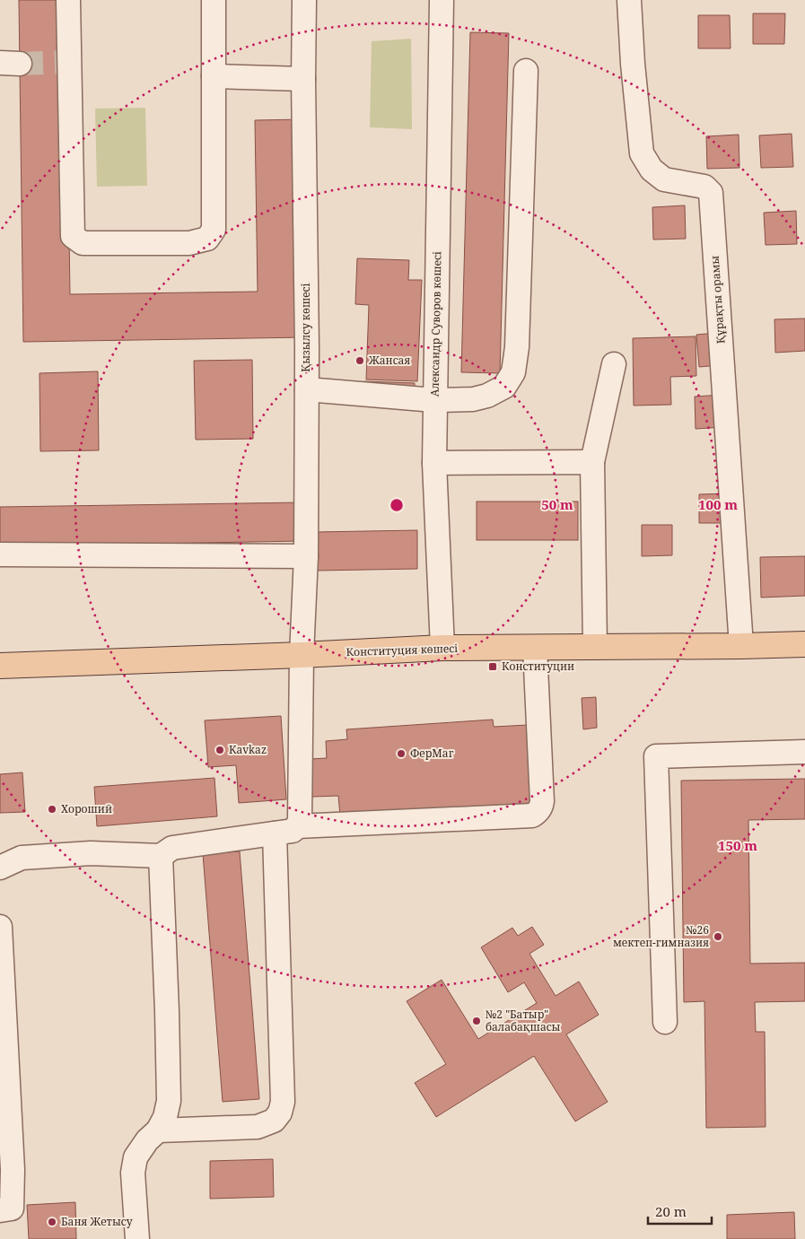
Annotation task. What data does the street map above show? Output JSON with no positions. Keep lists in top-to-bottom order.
{
  "streets": {
    "main road": ["Конституция көшесі"],
    "street": ["Құрақты орамы", "Александр Суворов көшесі", "Қызылсу көшесі"]
  },
  "crossings": [
    ["Құрақты орамы", "Конституция көшесі"],
    ["Александр Суворов көшесі", "Конституция көшесі"],
    ["Қызылсу көшесі", "Конституция көшесі"]
  ],
  "places": {
    "other": [
      "Жансая",
      "Kavkaz",
      "ФерМаг",
      "Хороший",
      "№26 мектеп-гимназия",
      "№2 \"Батыр\" балабақшасы",
      "Баня Жетысу"
    ],
    "transit": ["Конституции"]
  },
  "scale_bar": "20 m",
  "rings": ["50 m", "100 m", "150 m"]
}
